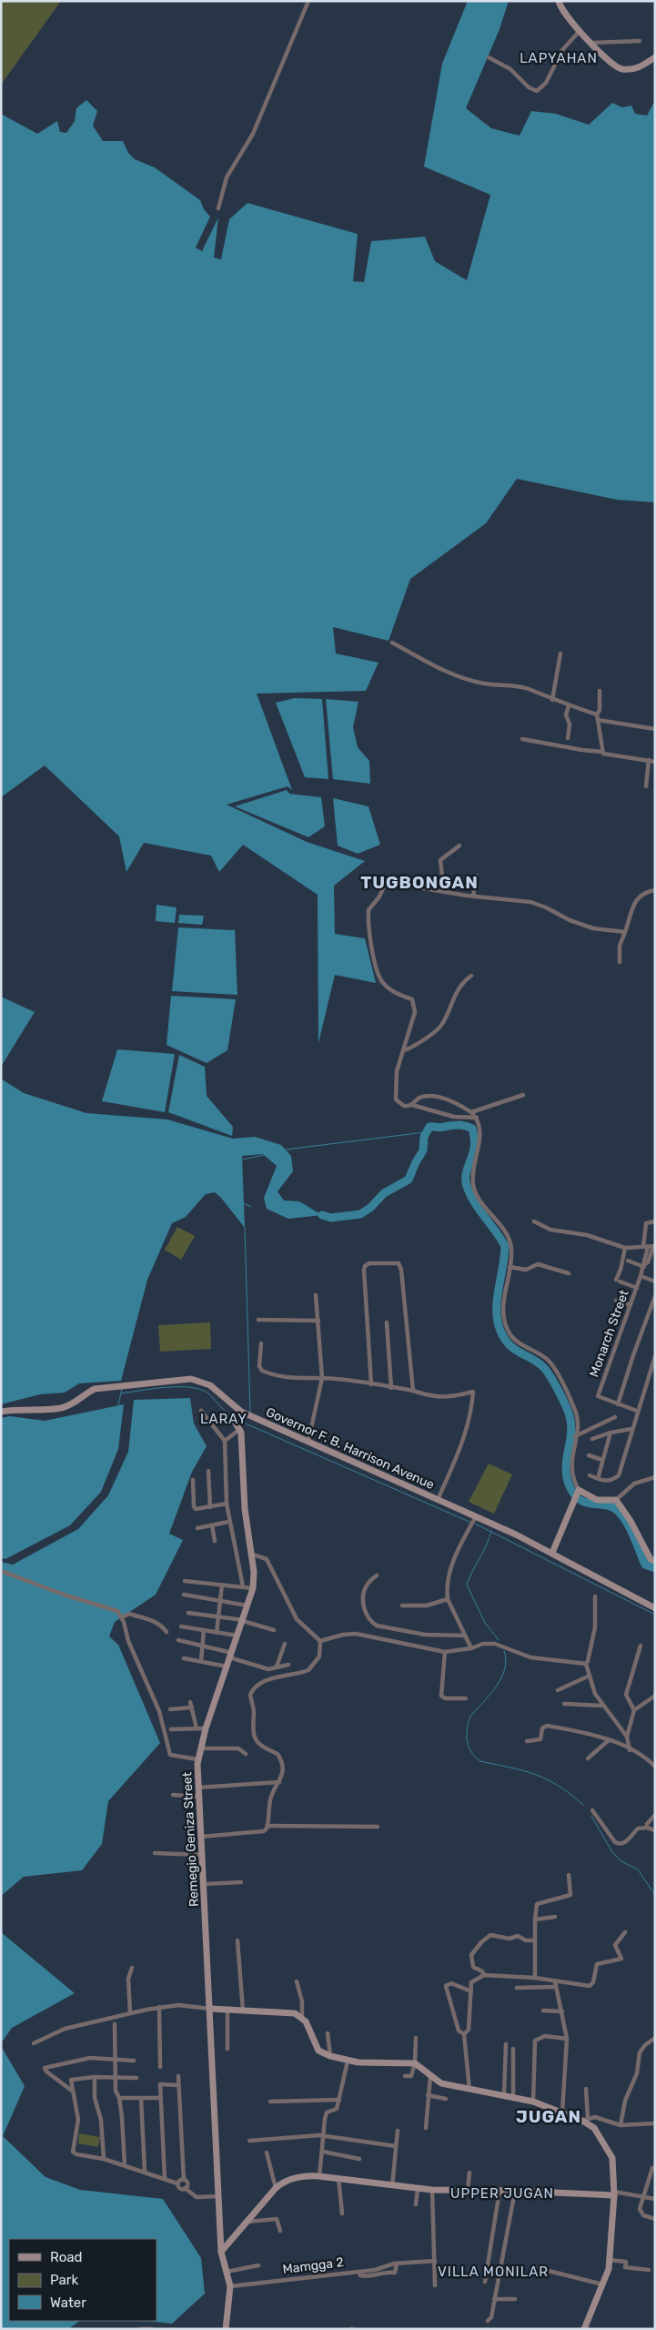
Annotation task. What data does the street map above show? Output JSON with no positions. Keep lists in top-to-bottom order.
{
  "streets": {
    "street": [
      "Monarch Street",
      "Governor F. B. Harrison Avenue",
      "Remegio Geniza Street",
      "Mamgga 2"
    ]
  },
  "districts": [
    "LAPYAHAN",
    "TUGBONGAN",
    "LARAY",
    "JUGAN",
    "UPPER JUGAN",
    "VILLA MONILAR"
  ],
  "legend": ["Road", "Park", "Water"]
}
